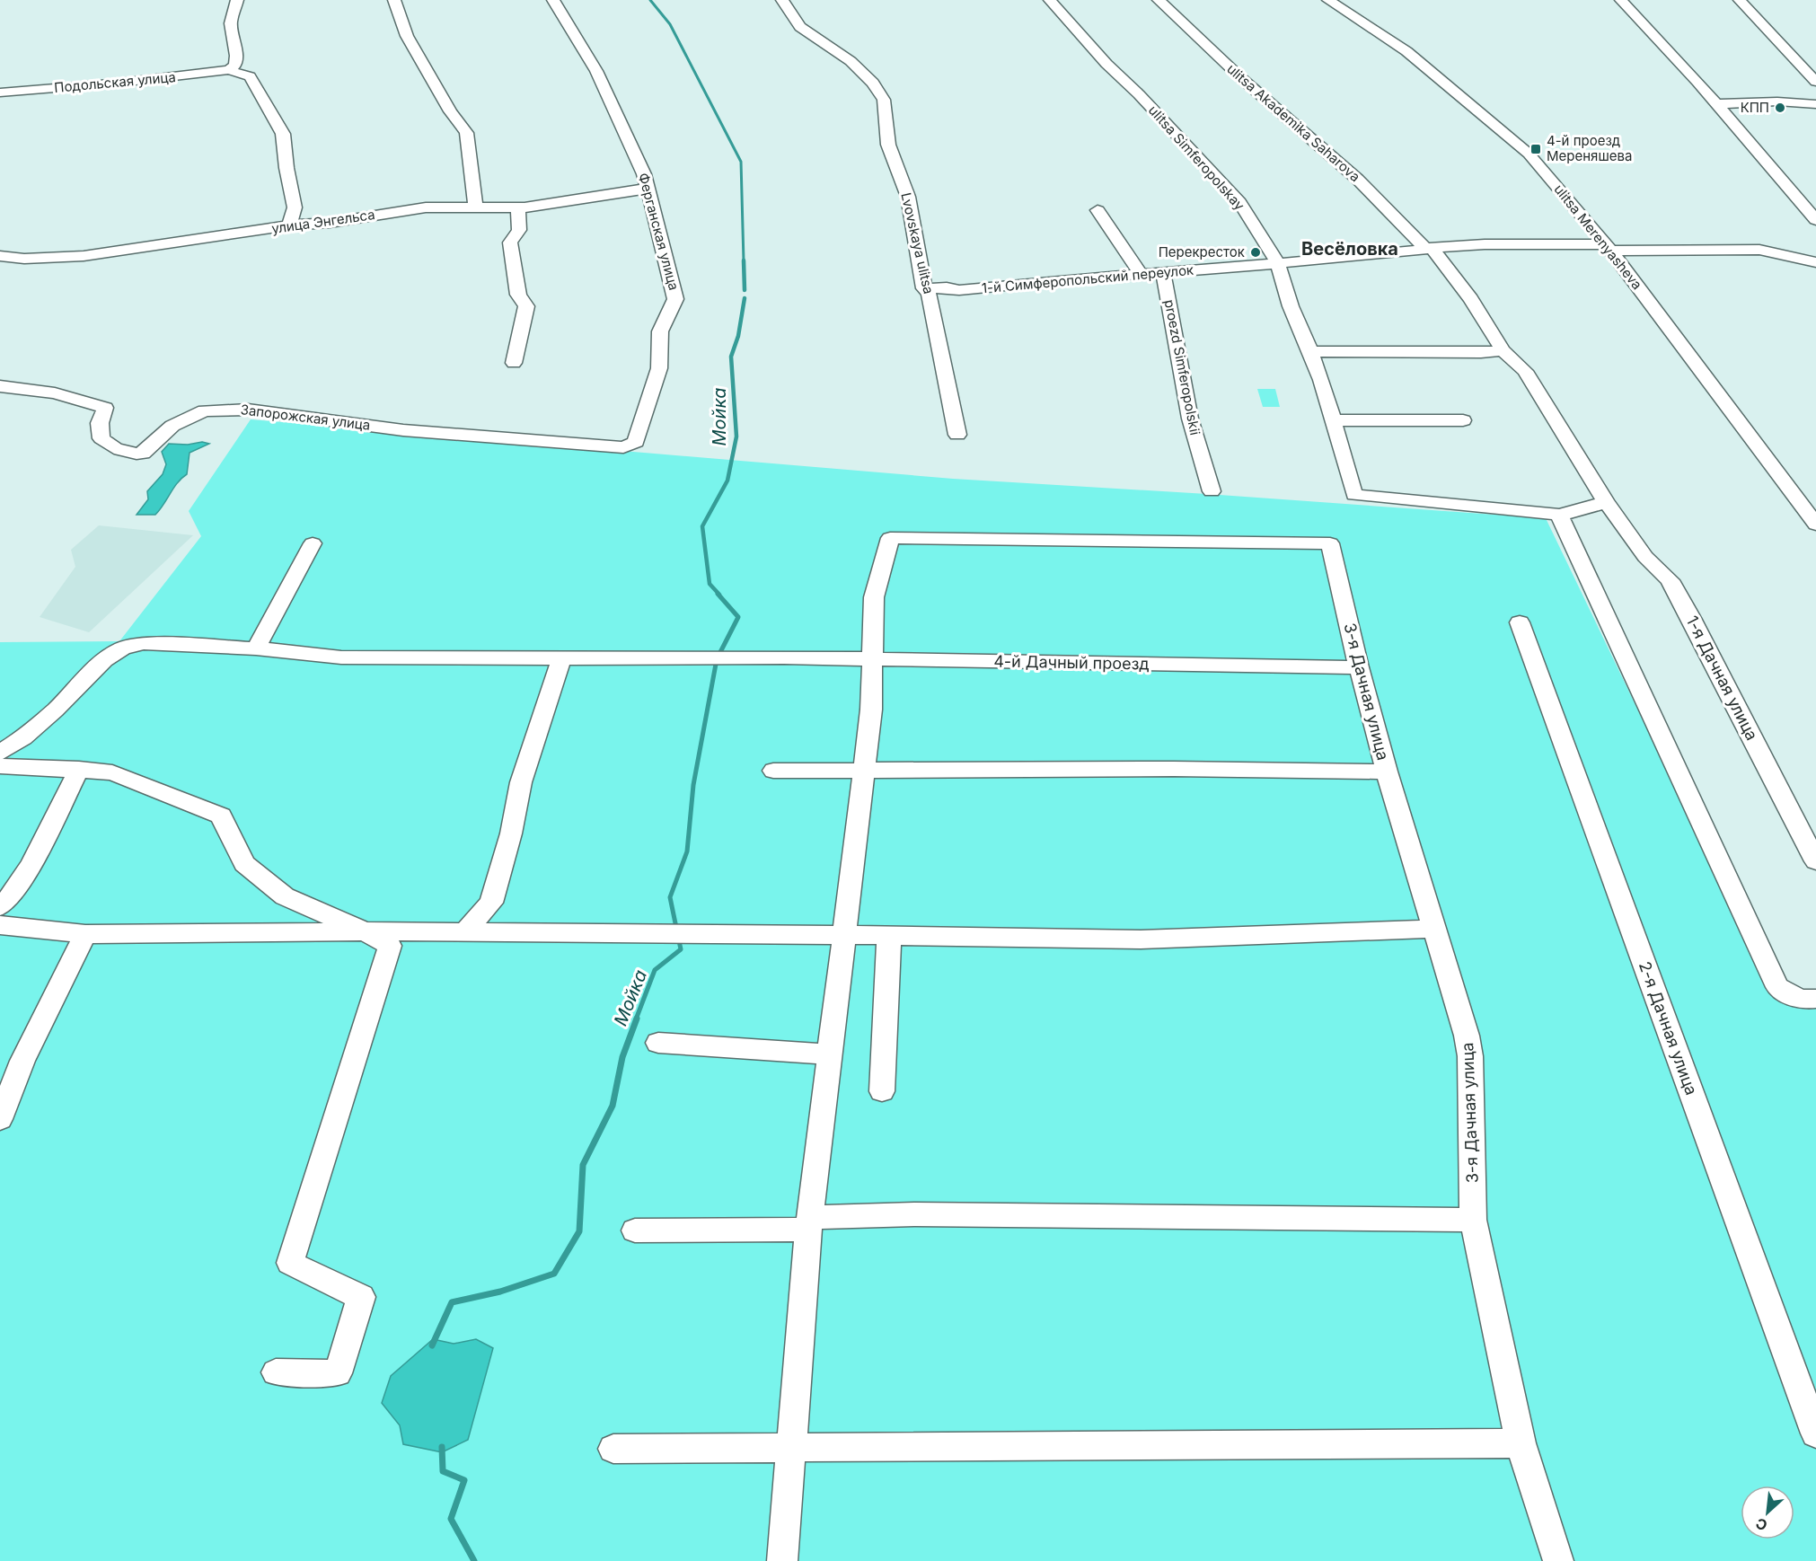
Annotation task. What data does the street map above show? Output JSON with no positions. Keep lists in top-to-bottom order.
{
  "streets": {
    "street": [
      "Подольская улица",
      "ulitsa Akademika Saharova",
      "ulitsa Simferopolskay",
      "улица Энгельса",
      "Ферганская улица",
      "ulitsa Merenyasheva",
      "Lvovskaya ulitsa",
      "1-й Симферопольский переулок",
      "proezd Simferopolskii",
      "Запорожская улица",
      "4-й Дачный проезд",
      "1-я Дачная улица",
      "3-я Дачная улица",
      "2-я Дачная улица"
    ]
  },
  "crossings": [
    ["ulitsa Akademika Saharova", "1-й Симферопольский переулок"],
    ["ulitsa Akademika Saharova", "1-я Дачная улица"],
    ["ulitsa Simferopolskay", "1-й Симферопольский переулок"],
    ["улица Энгельса", "Ферганская улица"],
    ["Ферганская улица", "Запорожская улица"],
    ["ulitsa Merenyasheva", "1-й Симферопольский переулок"],
    ["Lvovskaya ulitsa", "1-й Симферопольский переулок"],
    ["1-й Симферопольский переулок", "proezd Simferopolskii"],
    ["4-й Дачный проезд", "3-я Дачная улица"]
  ],
  "districts": ["Весёловка"],
  "water": ["Мойка"],
  "places": {
    "other": ["КПП", "Перекресток"],
    "transit": ["4-й проезд Мереняшева"]
  },
  "north": "bottom left"
}
